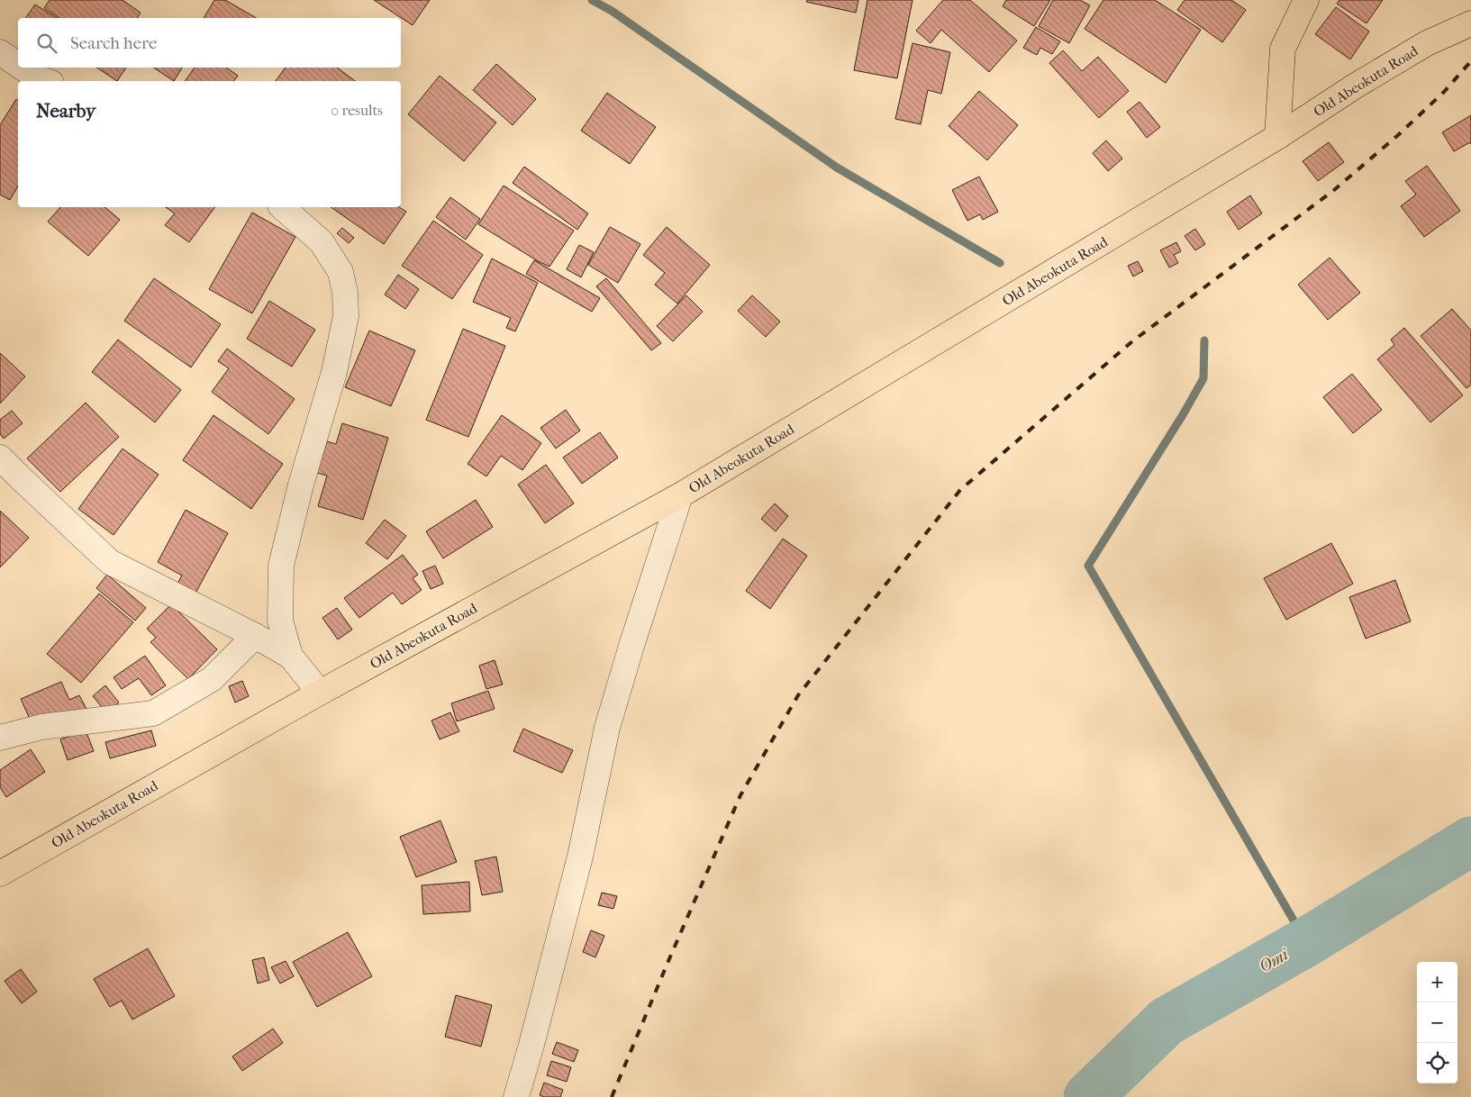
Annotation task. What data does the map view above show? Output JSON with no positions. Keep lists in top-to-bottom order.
{
  "streets": {
    "main road": ["Old Abeokuta Road"]
  },
  "water": ["Omi"],
  "page": {
    "search": "Search here",
    "heading": ["Nearby", "0 results"],
    "map_buttons": ["+", "−"]
  }
}
